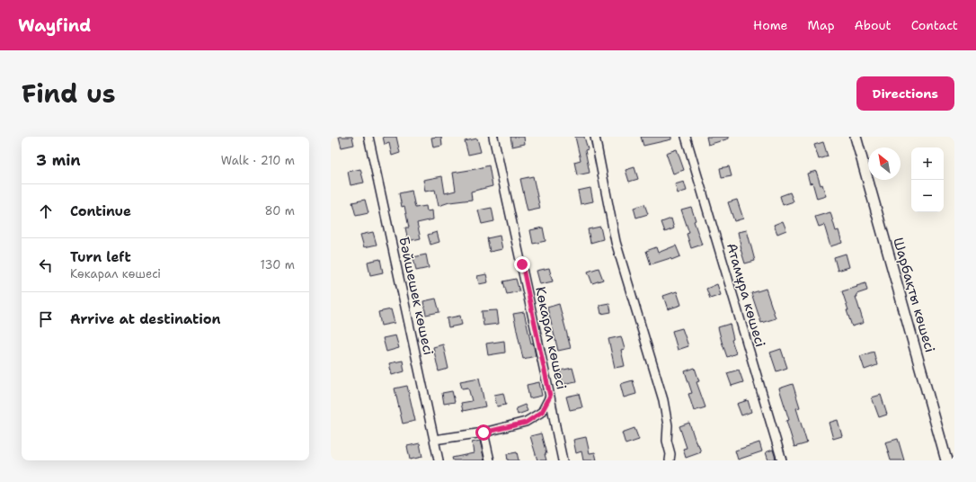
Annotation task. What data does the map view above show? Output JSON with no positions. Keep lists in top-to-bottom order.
{
  "streets": {
    "street": [
      "Атамұра көшесі",
      "Шарбақты көшесі",
      "Бәйшешек көшесі",
      "Көкарал көшесі"
    ]
  },
  "north": "top left",
  "page": {
    "header": "Wayfind",
    "nav": [
      "Home",
      "Map",
      "About",
      "Contact"
    ],
    "title": "Find us",
    "buttons": "Directions",
    "heading": ["3 min", "Walk · 210 m"],
    "map_buttons": ["+", "−"],
    "list": [
      ["Continue", "80 m"],
      ["Turn left", "Көкарал көшесі", "130 m"],
      "Arrive at destination"
    ]
  }
}
